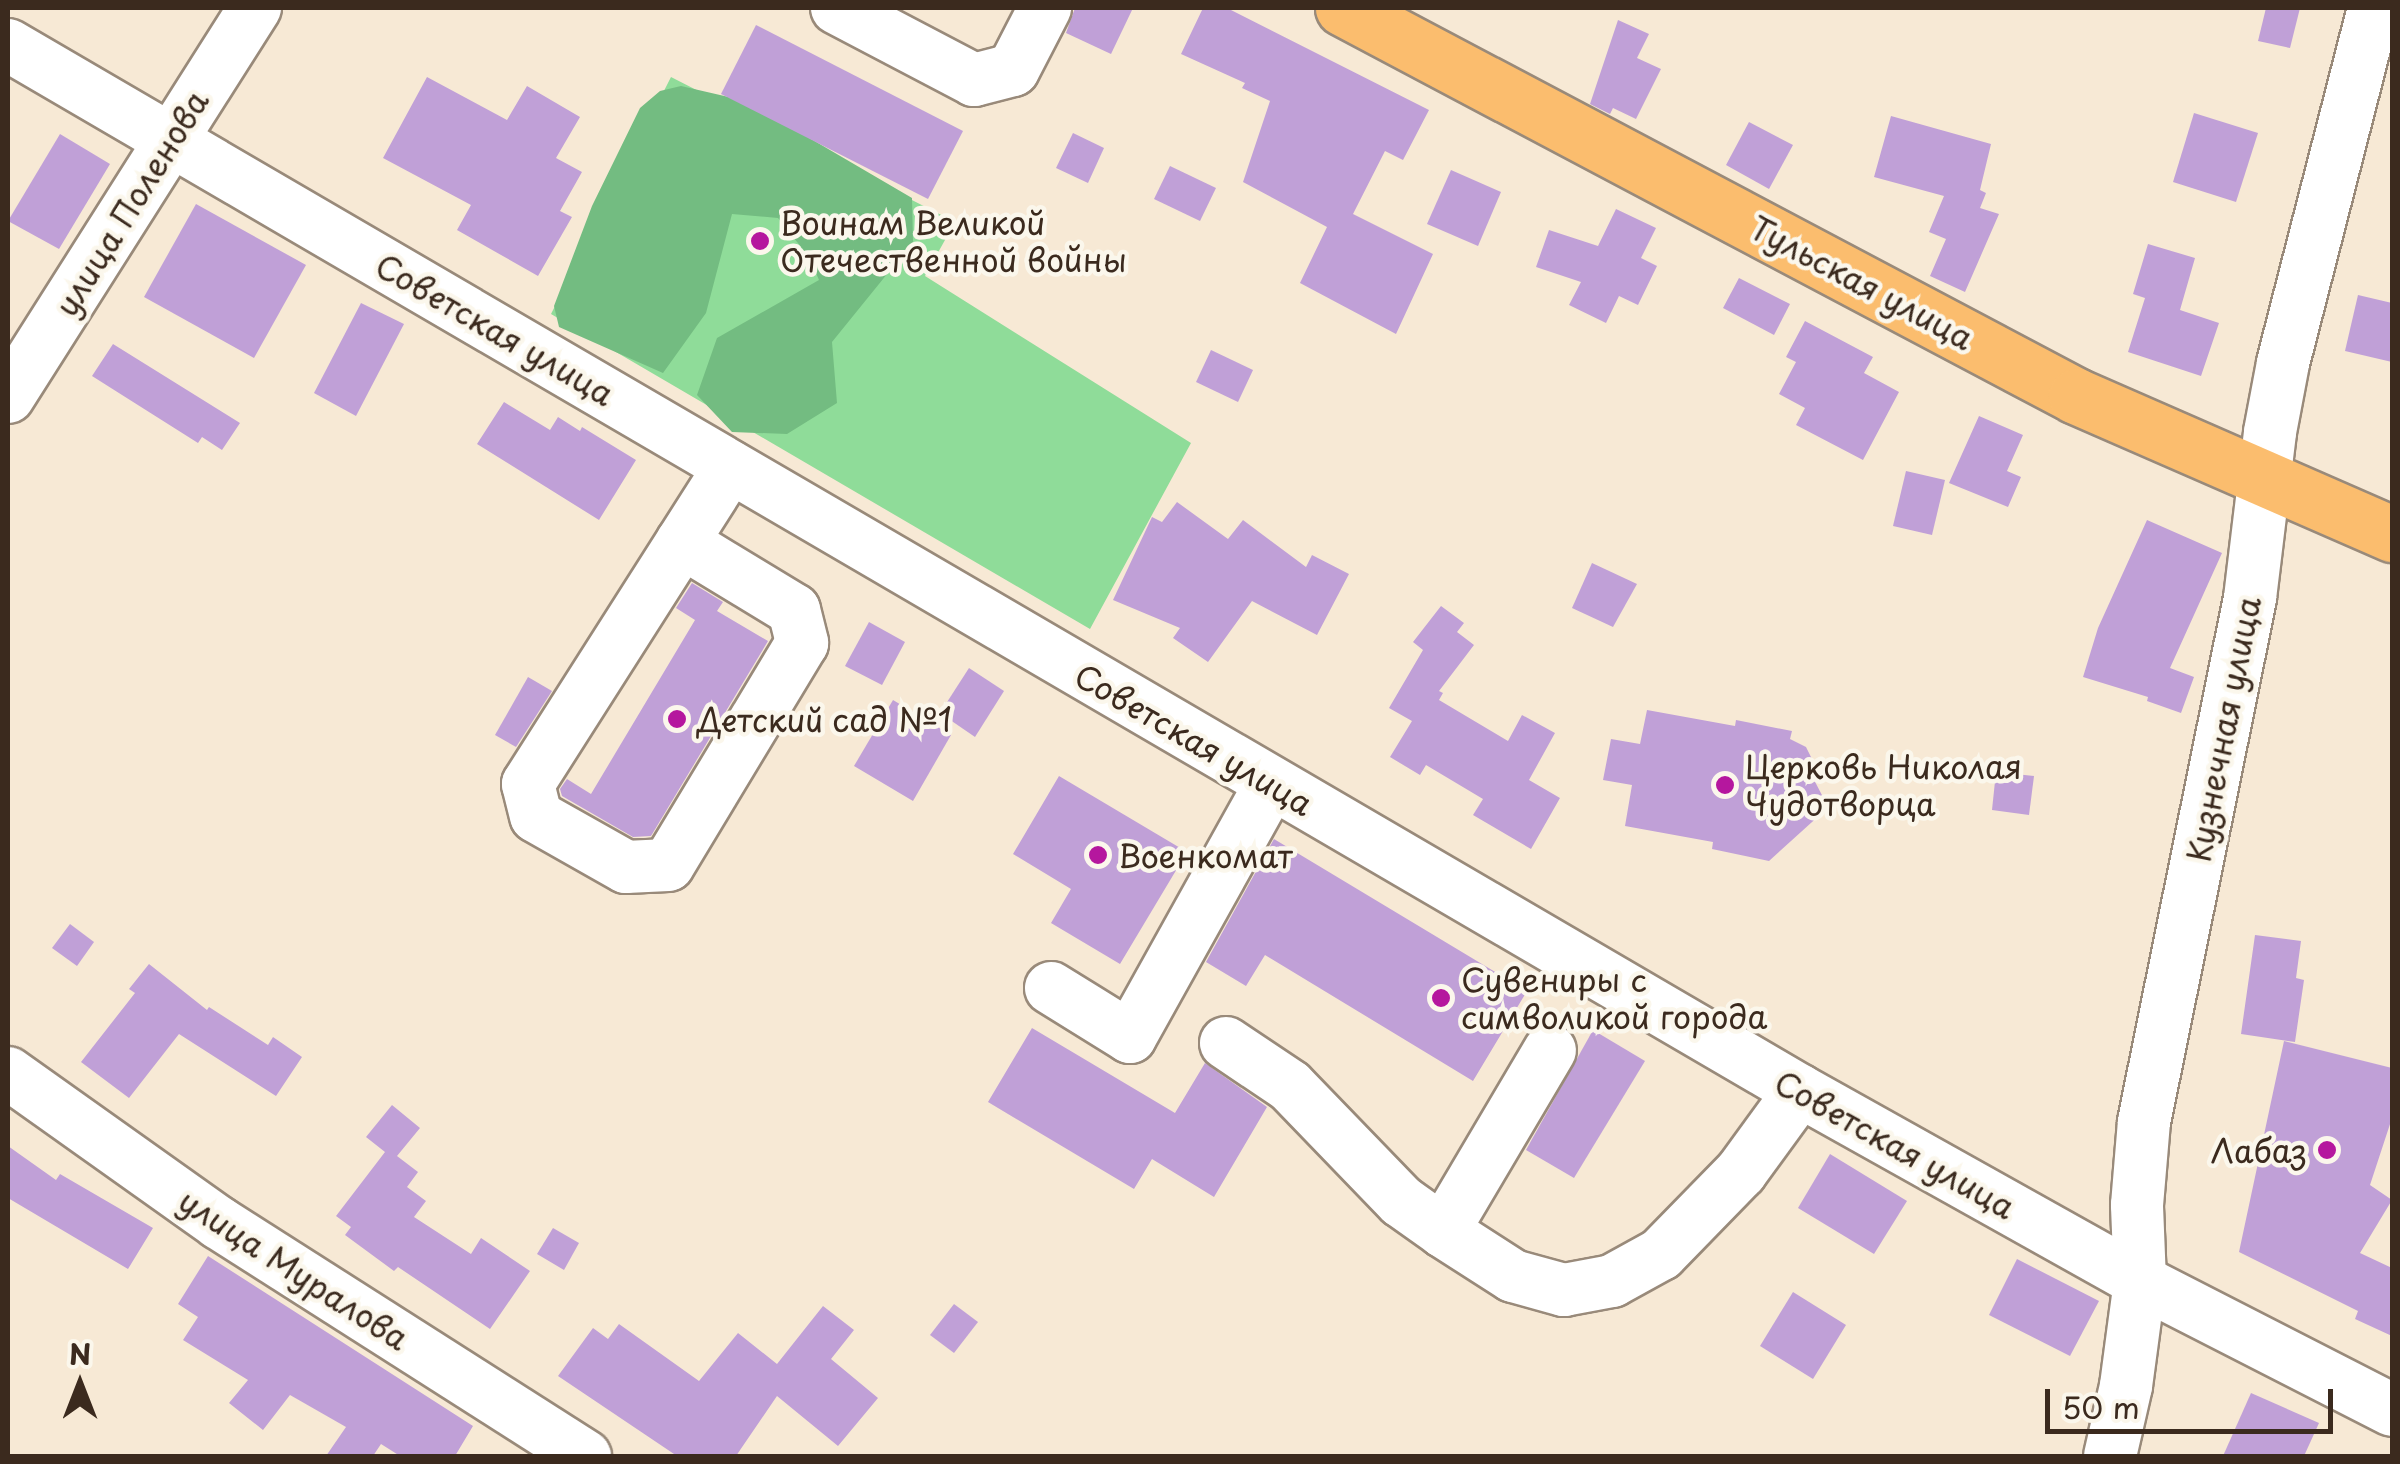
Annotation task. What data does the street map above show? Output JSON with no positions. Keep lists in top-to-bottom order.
{
  "streets": {
    "main road": ["Тульская улица"],
    "street": [
      "улица Поленова",
      "Советская улица",
      "Кузнечная улица",
      "улица Муралова"
    ]
  },
  "crossings": [
    ["улица Поленова", "Советская улица"],
    ["Тульская улица", "Кузнечная улица"],
    ["Советская улица", "Кузнечная улица"]
  ],
  "places": [
    "Воинам Великой Отечественной войны",
    "Детский сад №1",
    "Церковь Николая Чудотворца",
    "Военкомат",
    "Сувениры с символикой города",
    "Лабаз"
  ],
  "scale_bar": "50 m",
  "north": "top"
}
